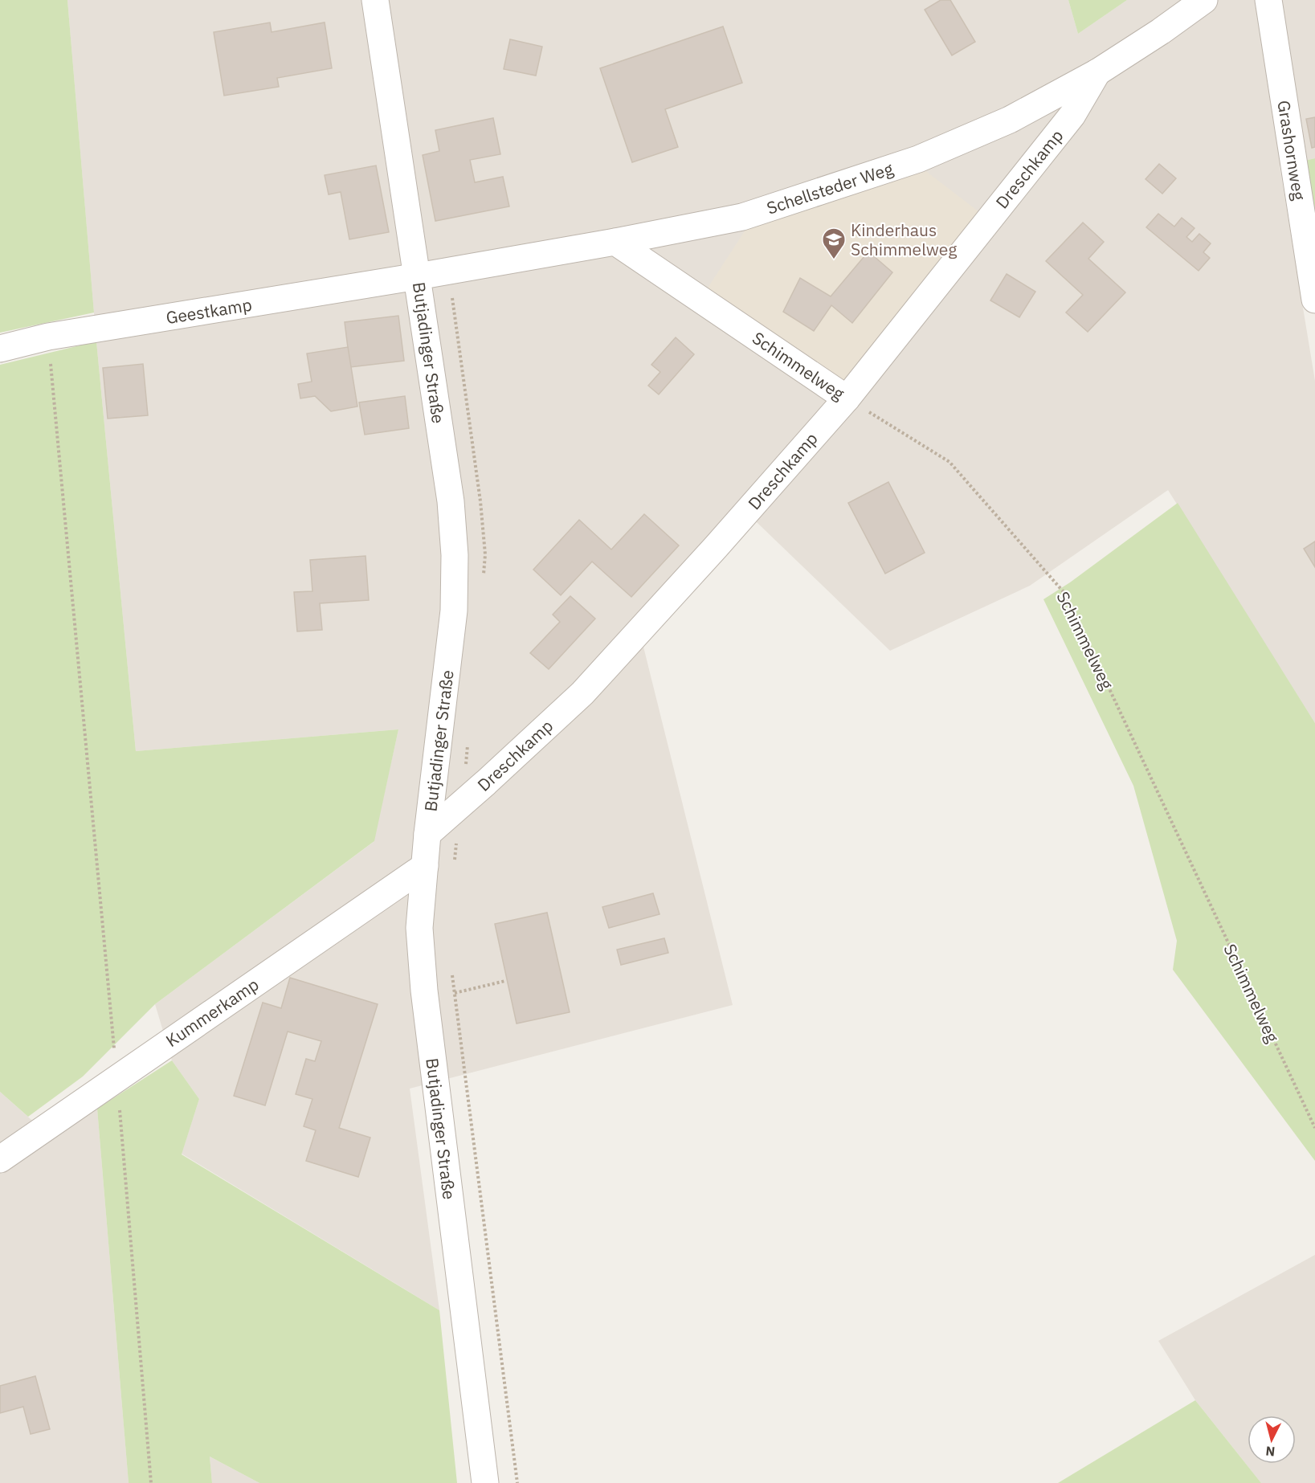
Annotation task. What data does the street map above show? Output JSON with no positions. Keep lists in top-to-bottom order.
{
  "streets": {
    "street": [
      "Grashornweg",
      "Dreschkamp",
      "Schellsteder Weg",
      "Geestkamp",
      "Butjadinger Straße",
      "Schimmelweg",
      "Kummerkamp"
    ]
  },
  "crossings": [
    ["Dreschkamp", "Schellsteder Weg"],
    ["Dreschkamp", "Butjadinger Straße"],
    ["Dreschkamp", "Schimmelweg"],
    ["Schellsteder Weg", "Geestkamp"],
    ["Schellsteder Weg", "Butjadinger Straße"],
    ["Schellsteder Weg", "Schimmelweg"],
    ["Geestkamp", "Butjadinger Straße"],
    ["Butjadinger Straße", "Kummerkamp"]
  ],
  "places": {
    "school or university": ["Kinderhaus Schimmelweg"]
  },
  "north": "bottom"
}
